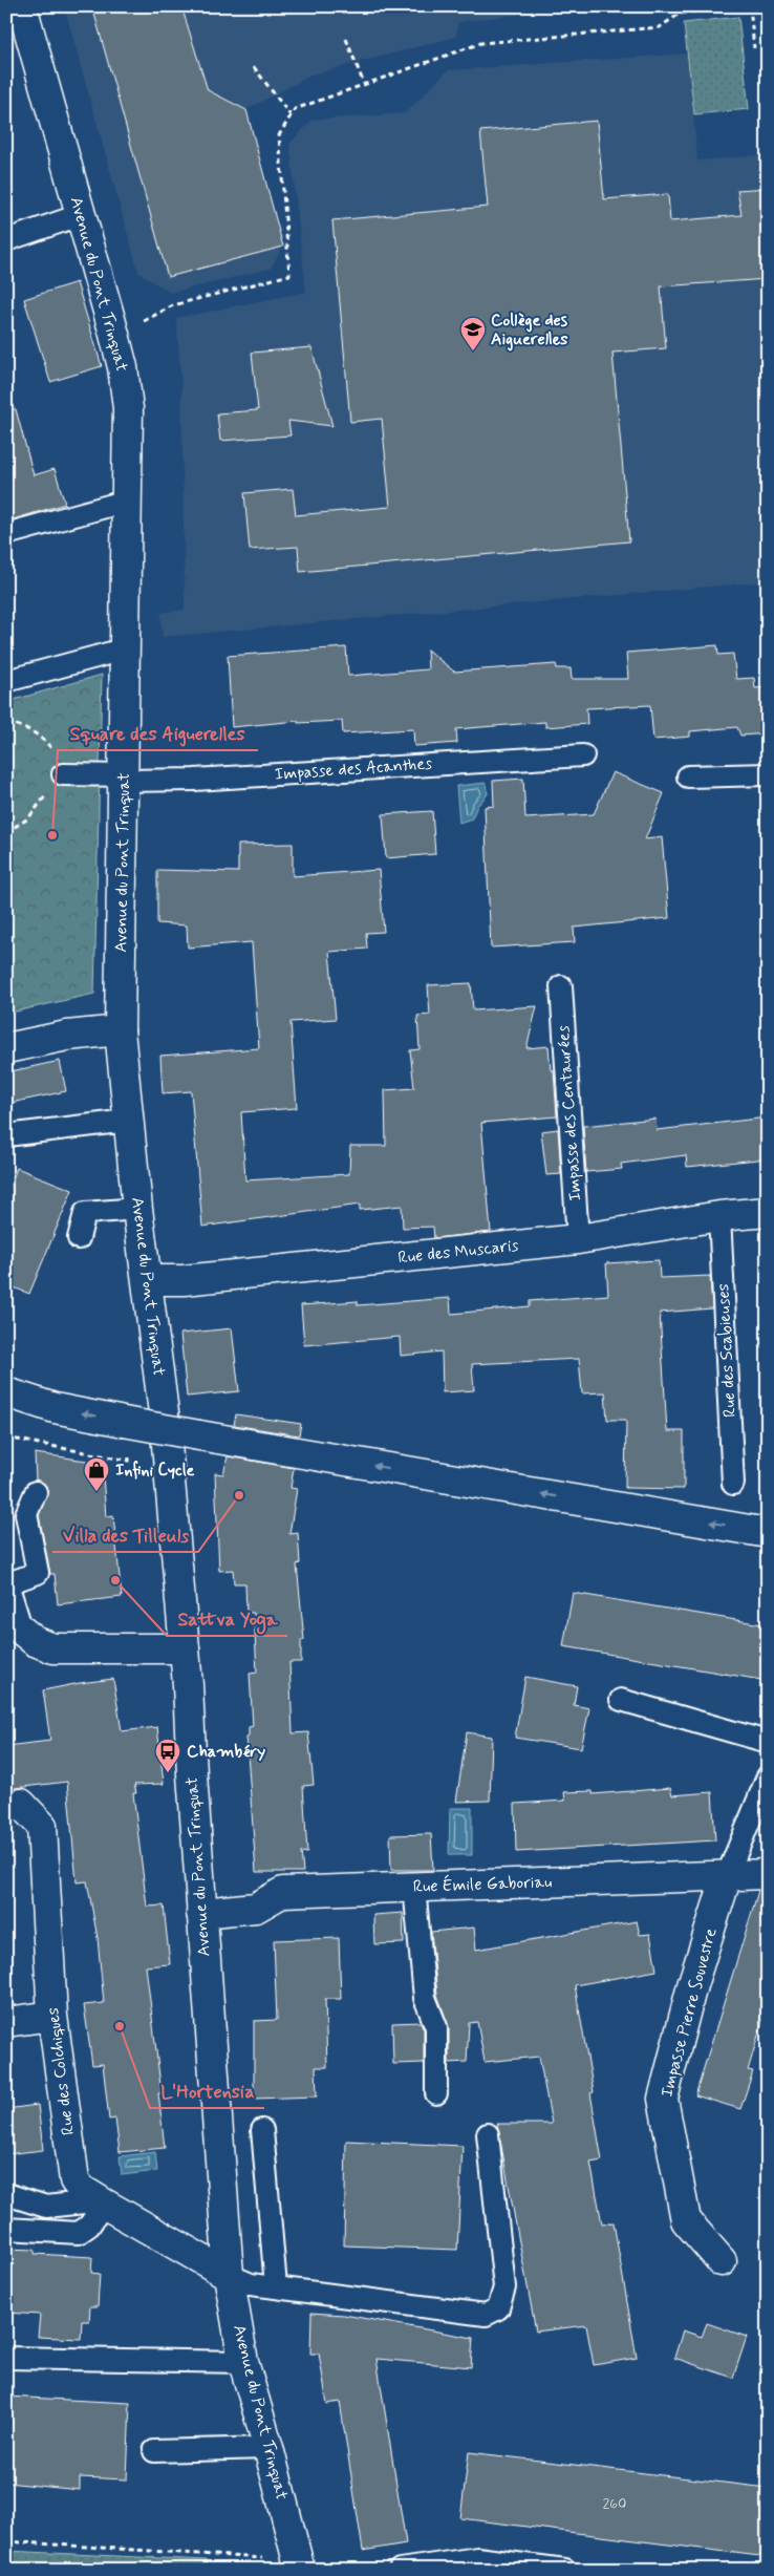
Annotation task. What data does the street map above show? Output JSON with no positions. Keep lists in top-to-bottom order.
{
  "streets": {
    "street": [
      "Avenue du Pont Trinquat",
      "Rue des Muscaris",
      "Rue Émile Gaboriau",
      "Impasse Pierre Souvestre",
      "Rue des Colchiques"
    ],
    "lane": ["Impasse des Acanthes", "Impasse des Centaurées", "Rue des Scabieuses"]
  },
  "crossings": [
    ["Avenue du Pont Trinquat", "Impasse des Acanthes"],
    ["Avenue du Pont Trinquat", "Rue des Muscaris"],
    ["Avenue du Pont Trinquat", "Rue Émile Gaboriau"],
    ["Avenue du Pont Trinquat", "Rue des Colchiques"],
    ["Impasse des Centaurées", "Rue des Muscaris"],
    ["Rue des Muscaris", "Rue des Scabieuses"],
    ["Rue Émile Gaboriau", "Impasse Pierre Souvestre"]
  ],
  "places": {
    "school or university": ["Collège des Aiguerelles"],
    "other": [
      "Square des Aiguerelles",
      "Villa des Tilleuls",
      "Sattva Yoga",
      "L'Hortensia"
    ],
    "shop": ["Infini Cycle"],
    "bus stop": ["Chambéry"]
  },
  "house_numbers": ["260"]
}
